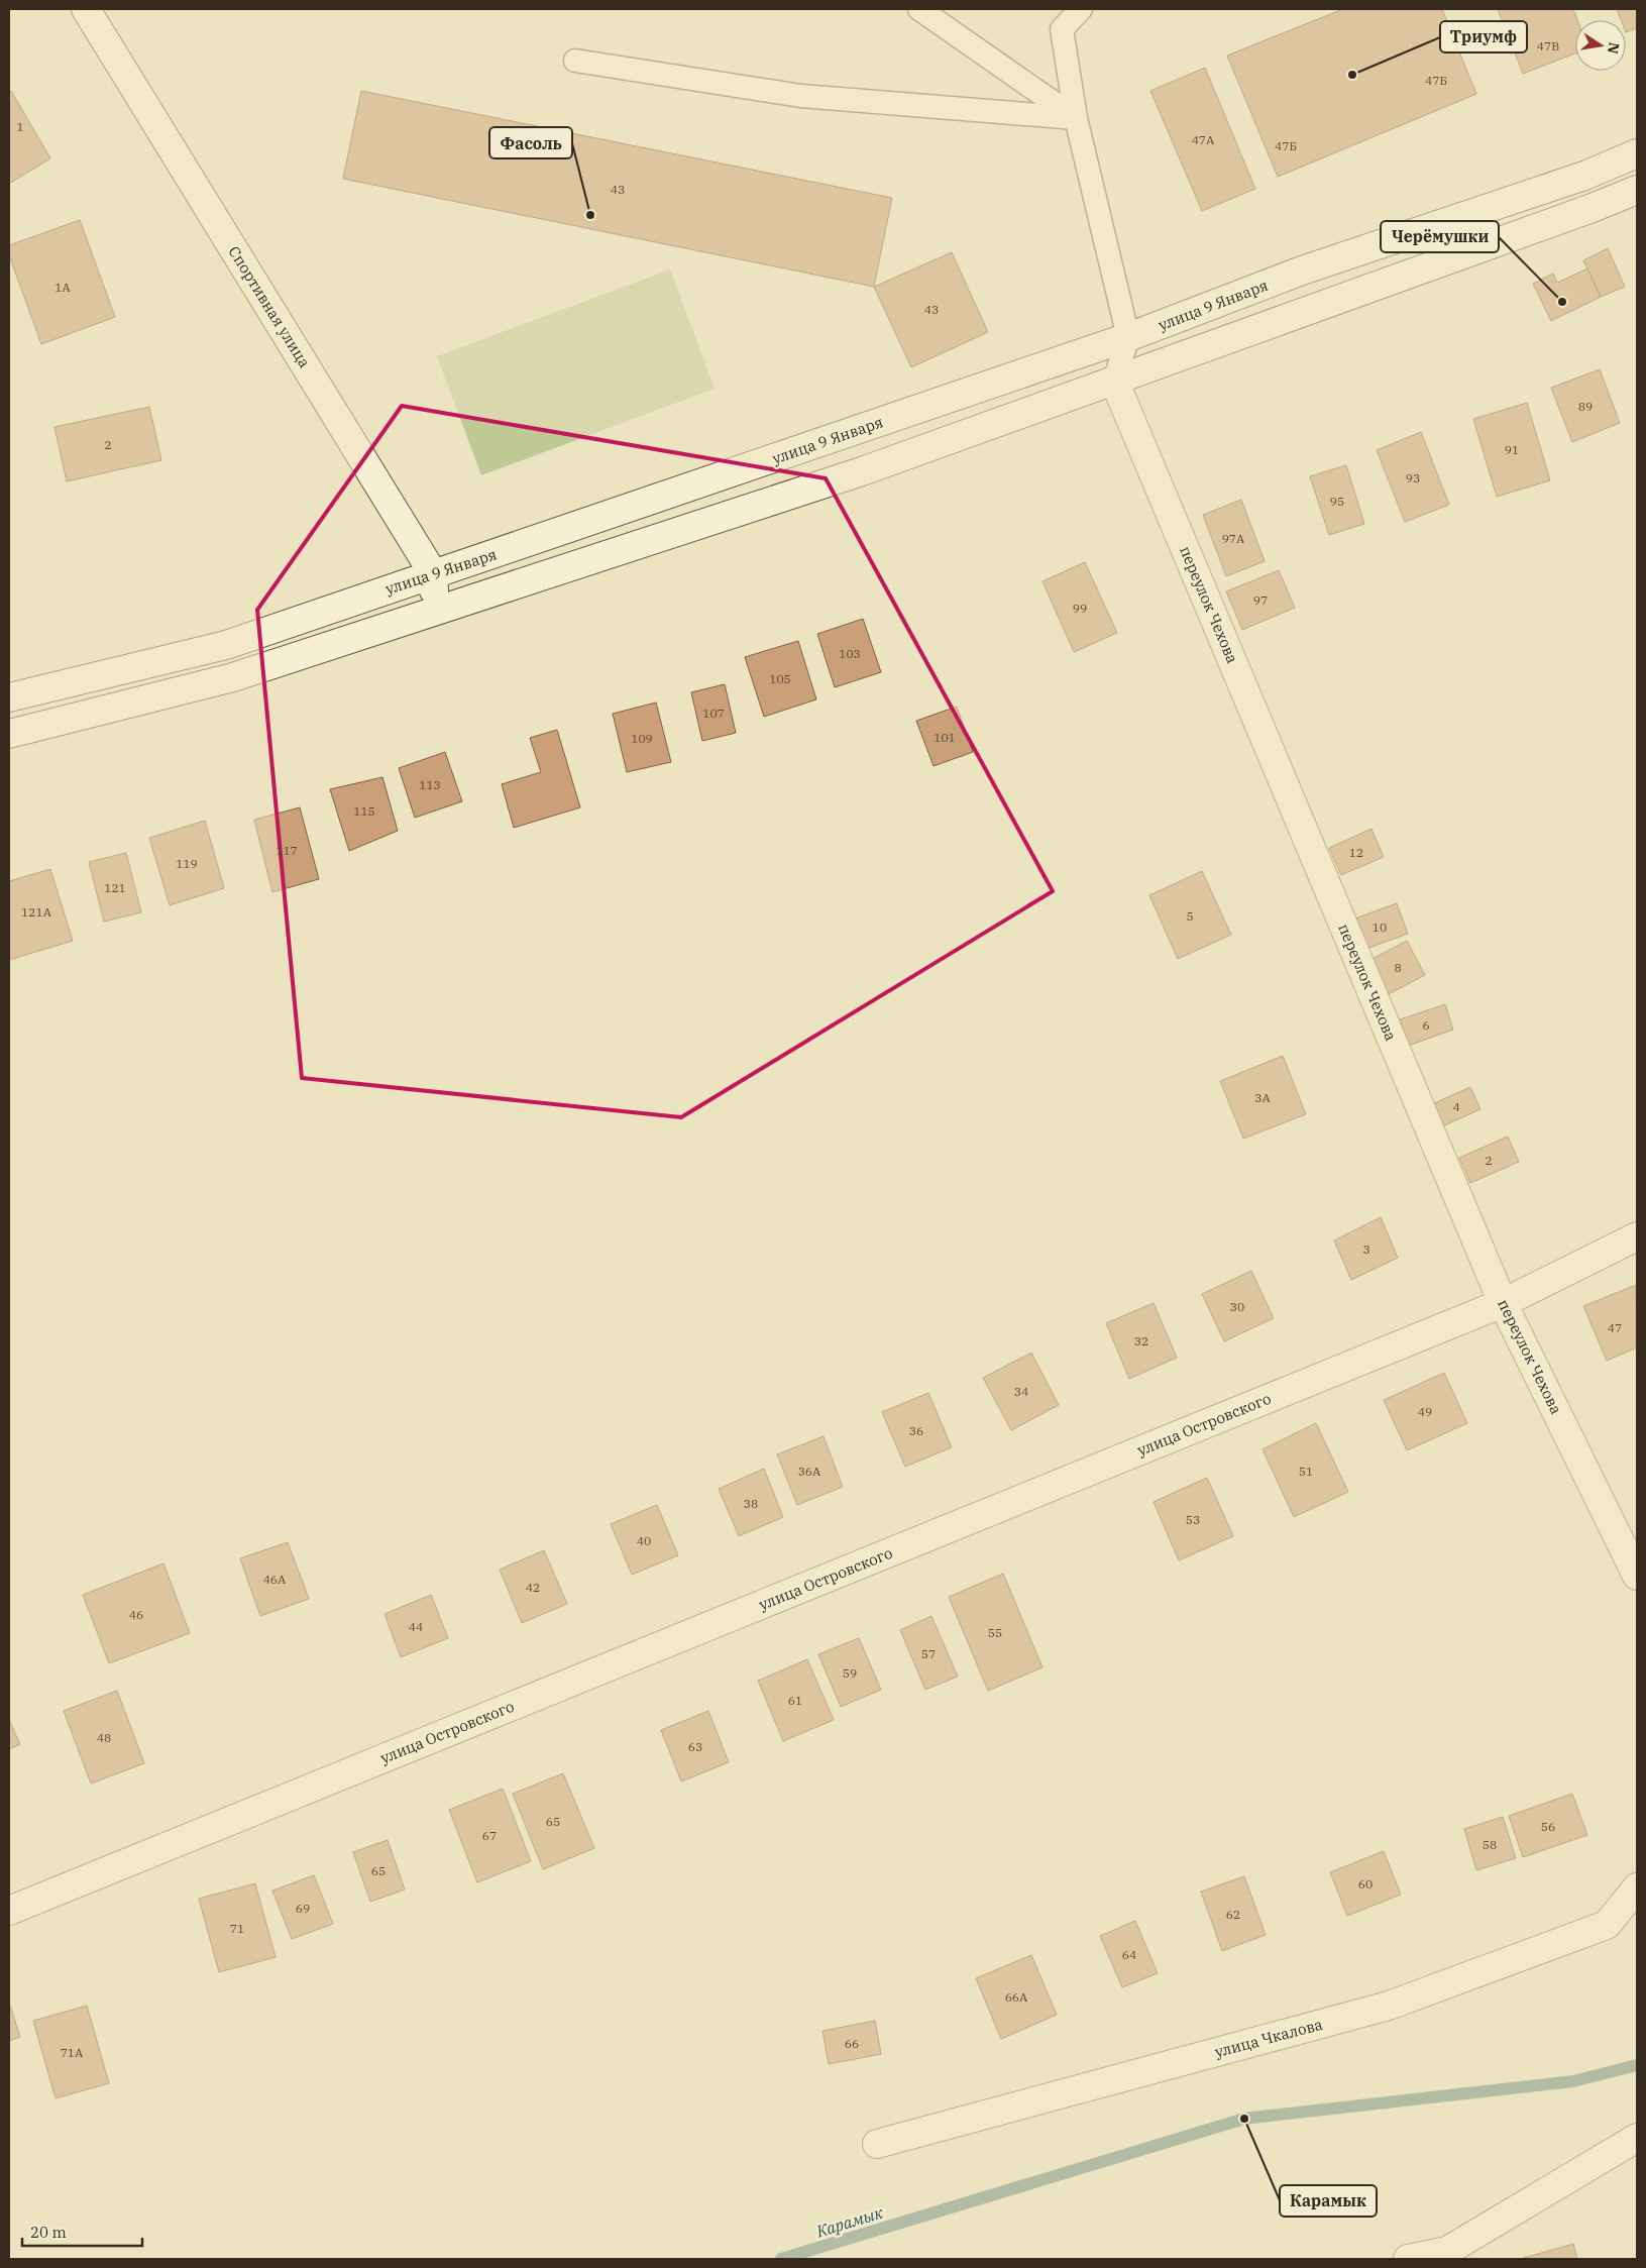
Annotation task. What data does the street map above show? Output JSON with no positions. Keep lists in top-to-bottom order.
{
  "streets": {
    "street": [
      "улица 9 Января",
      "Спортивная улица",
      "переулок Чехова",
      "улица Островского",
      "улица Чкалова"
    ]
  },
  "crossings": [
    ["улица 9 Января", "Спортивная улица"],
    ["переулок Чехова", "улица Островского"]
  ],
  "water": ["Карамык"],
  "places": [
    "Триумф",
    "Фасоль",
    "Черёмушки",
    "Карамык"
  ],
  "house_numbers": [
    "47В",
    "47Б",
    "1",
    "47А",
    "47Б",
    "43",
    "1А",
    "43",
    "89",
    "2",
    "91",
    "93",
    "95",
    "97А",
    "97",
    "99",
    "103",
    "105",
    "107",
    "101",
    "109",
    "113",
    "115",
    "117",
    "12",
    "119",
    "121",
    "121А",
    "5",
    "10",
    "8",
    "6",
    "3А",
    "4",
    "2",
    "3",
    "30",
    "47",
    "32",
    "34",
    "49",
    "36",
    "36А",
    "51",
    "38",
    "53",
    "40",
    "46А",
    "42",
    "46",
    "44",
    "55",
    "57",
    "59",
    "61",
    "48",
    "63",
    "65",
    "56",
    "67",
    "58",
    "65",
    "60",
    "69",
    "62",
    "71",
    "64",
    "66А",
    "66",
    "71А"
  ],
  "scale_bar": "20 m",
  "north": "right"
}
